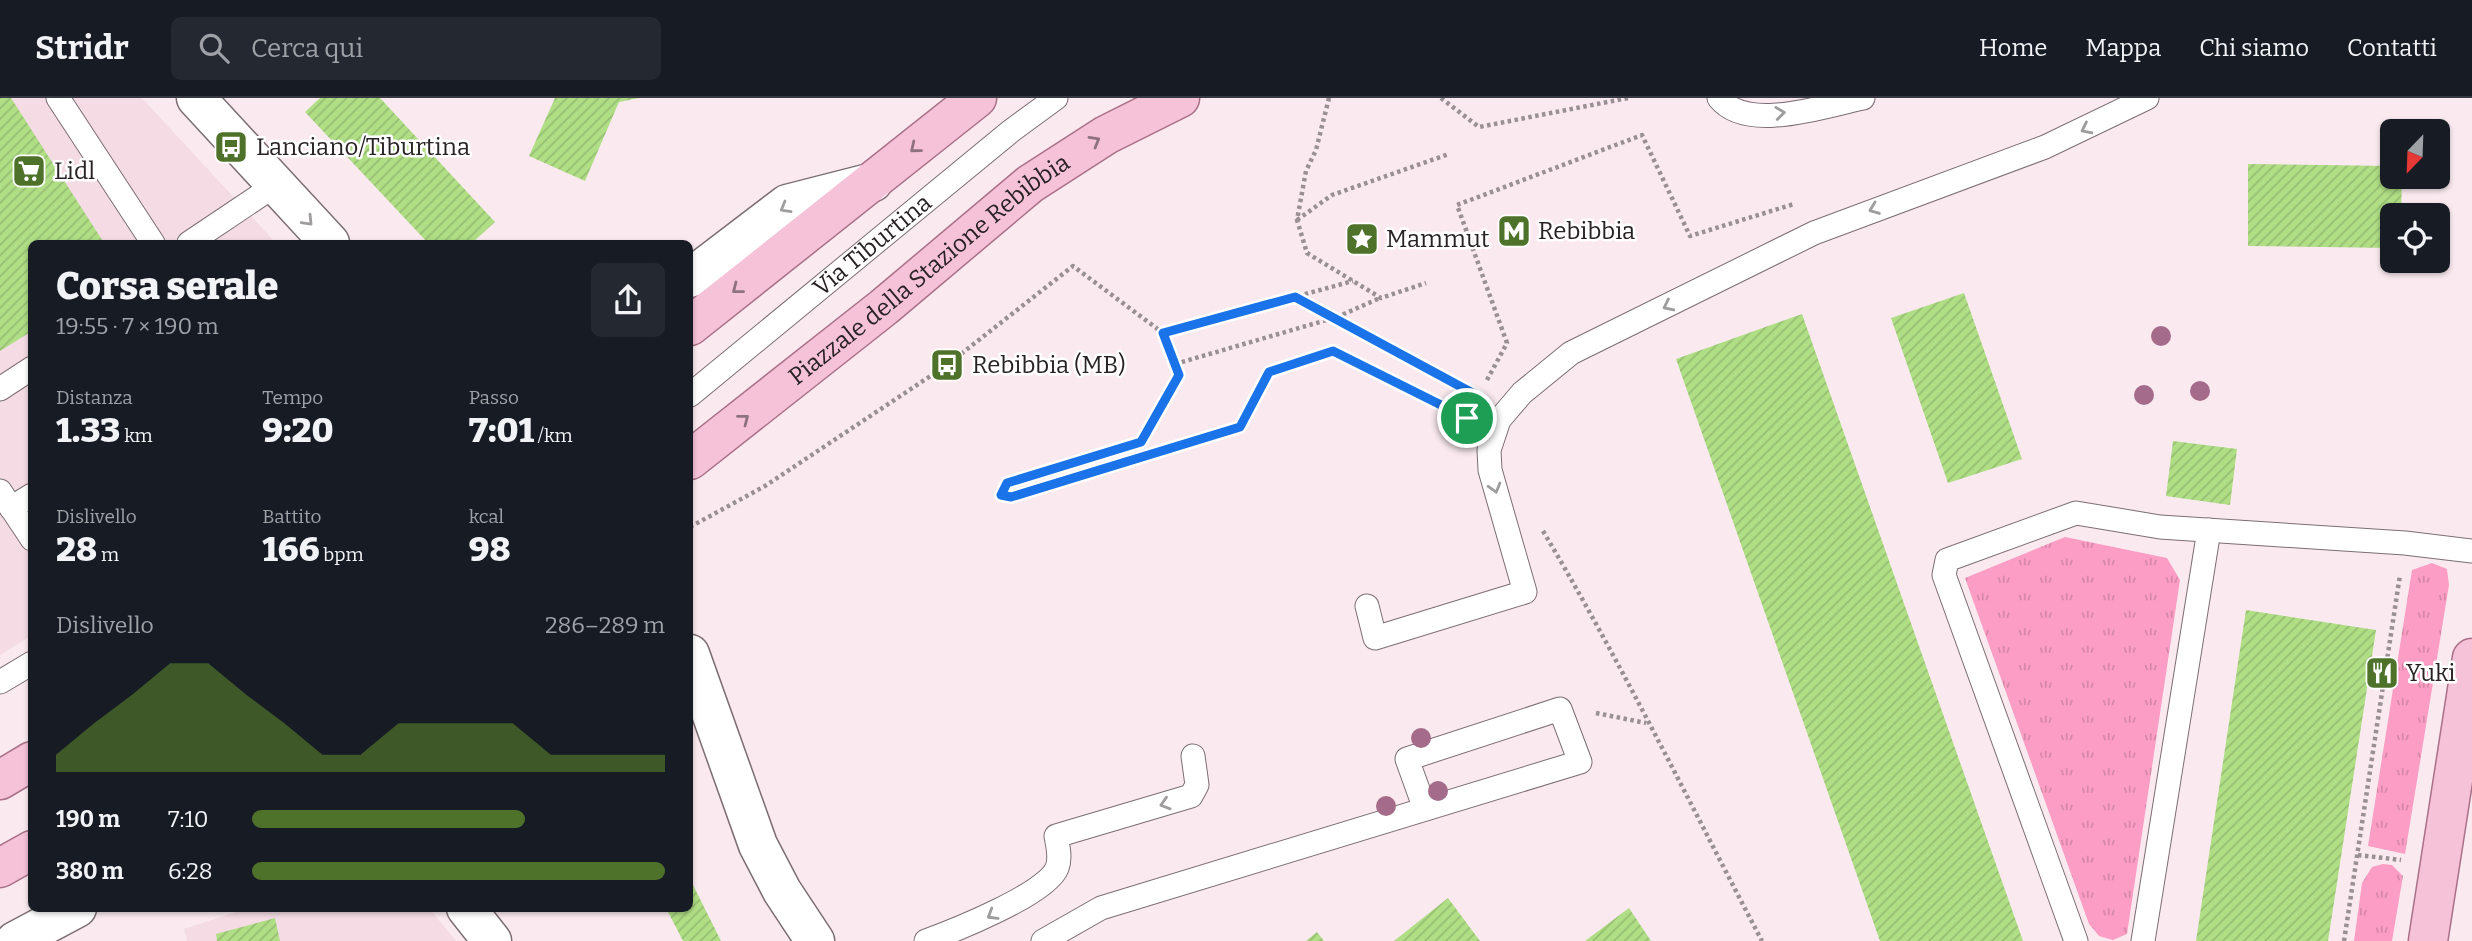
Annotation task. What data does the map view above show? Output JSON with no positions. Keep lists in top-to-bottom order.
{
  "streets": {
    "main road": ["Via Tiburtina", "Piazzale della Stazione Rebibbia"]
  },
  "one_way": ["Piazzale della Stazione Rebibbia"],
  "places": {
    "bus stop": ["Lanciano/Tiburtina", "Rebibbia (MB)"],
    "supermarket": ["Lidl"],
    "metro station": ["Rebibbia"],
    "place": ["Mammut"],
    "restaurant": ["Yuki"]
  },
  "north": "bottom left",
  "page": {
    "header": "Stridr",
    "search": "Cerca qui",
    "nav": [
      "Home",
      "Mappa",
      "Chi siamo",
      "Contatti"
    ],
    "heading": ["Corsa serale", "19:55 · 7 × 190 m"],
    "stats": [
      ["Distanza", "1.33 km"],
      ["Tempo", "9:20"],
      ["Passo", "7:01 /km"],
      ["Dislivello", "28 m"],
      ["Battito", "166 bpm"],
      ["kcal", "98"]
    ],
    "chart": ["Dislivello", "286–289 m"],
    "list": [
      {
        "name": "190 m",
        "note": "7:10"
      },
      {
        "name": "380 m",
        "note": "6:28"
      }
    ]
  }
}
